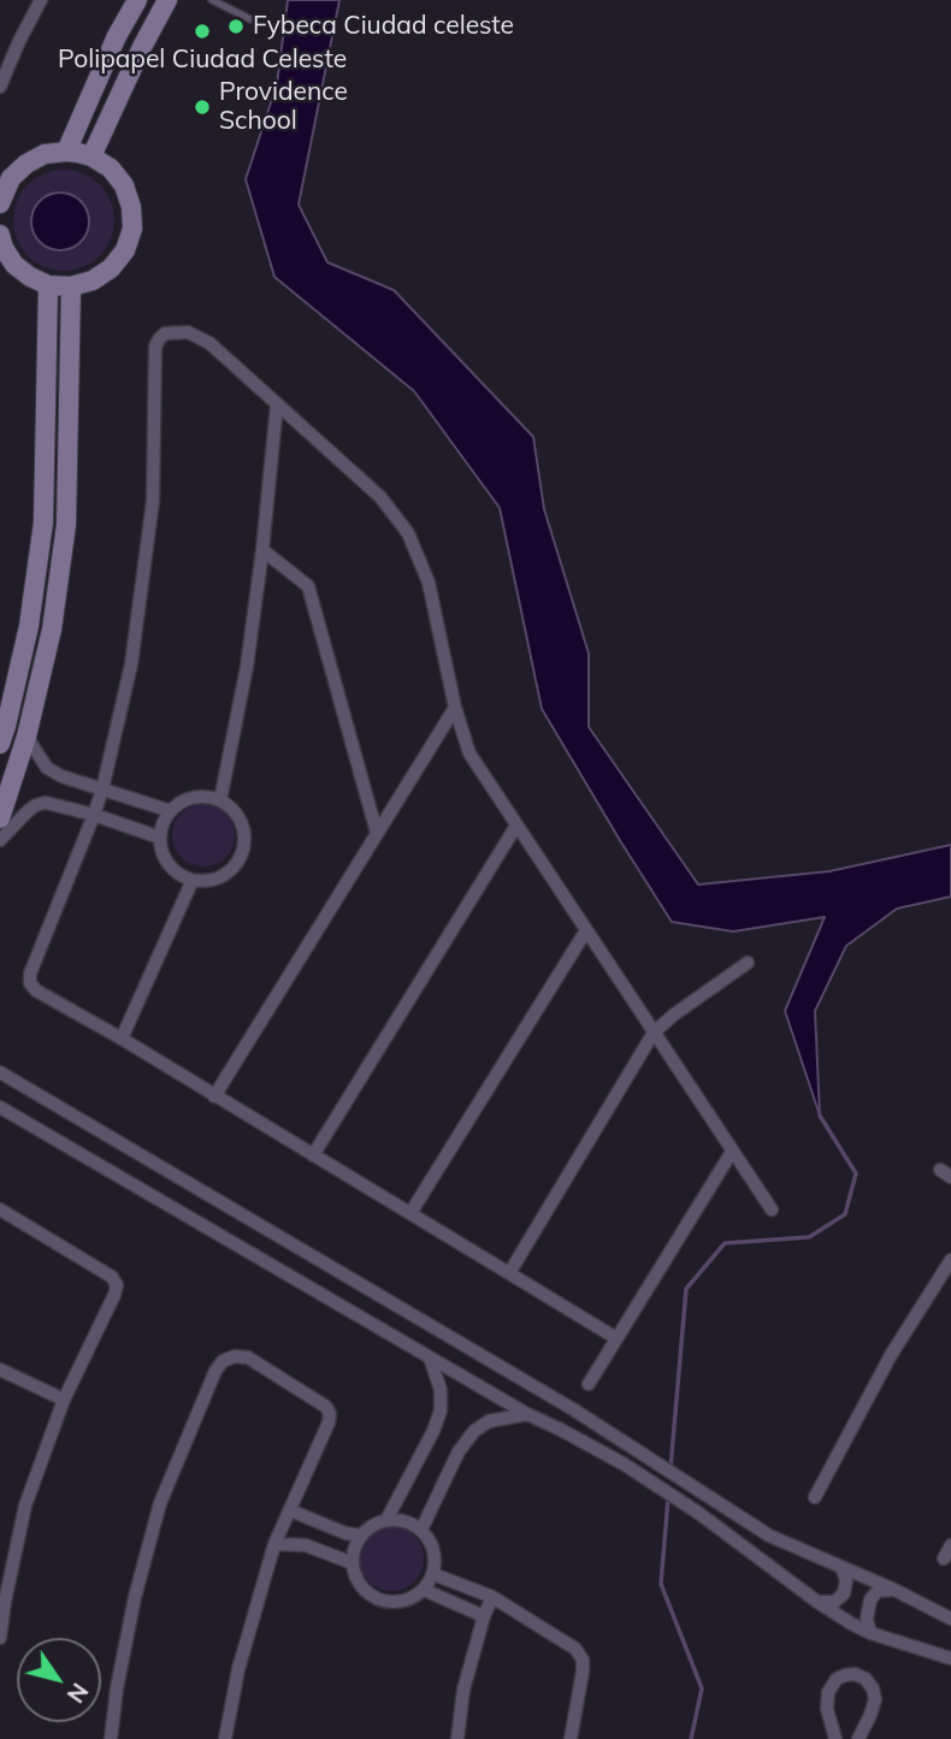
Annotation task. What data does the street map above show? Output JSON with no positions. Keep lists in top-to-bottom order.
{
  "places": ["Fybeca Ciudad celeste", "Polipapel Ciudad Celeste", "Providence School"],
  "north": "bottom right"
}
